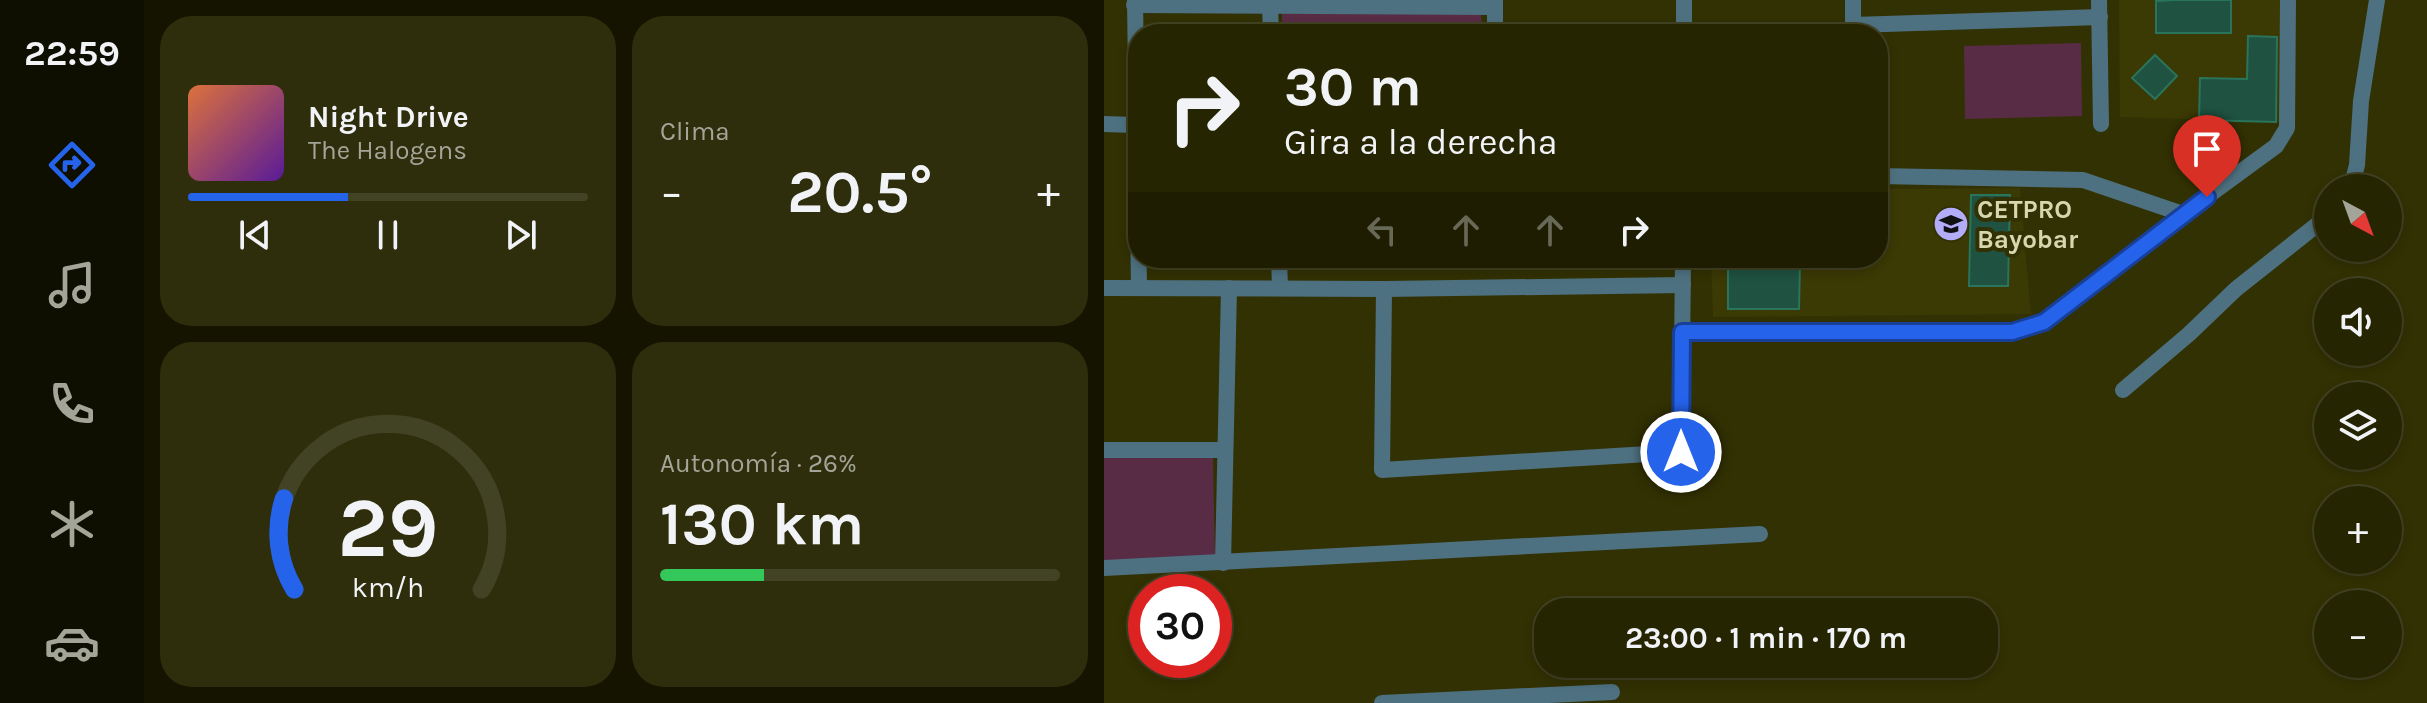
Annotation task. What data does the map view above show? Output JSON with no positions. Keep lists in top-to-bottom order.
{
  "places": {
    "school or university": ["CETPRO Bayobar"]
  },
  "north": "bottom right",
  "page": {
    "tabs": "22:59",
    "tile": [
      "Clima",
      ["Autonomía · 26%", "130 km"]
    ],
    "turn": ["30 m", "Gira a la derecha"],
    "song": ["Night Drive", "The Halogens"],
    "heat": ["−", "20.5°", "+"],
    "map_buttons": ["+", "−"],
    "limit": "30",
    "trip": "23:00 · 1 min · 170 m",
    "gauge": ["29", "km/h"]
  }
}
